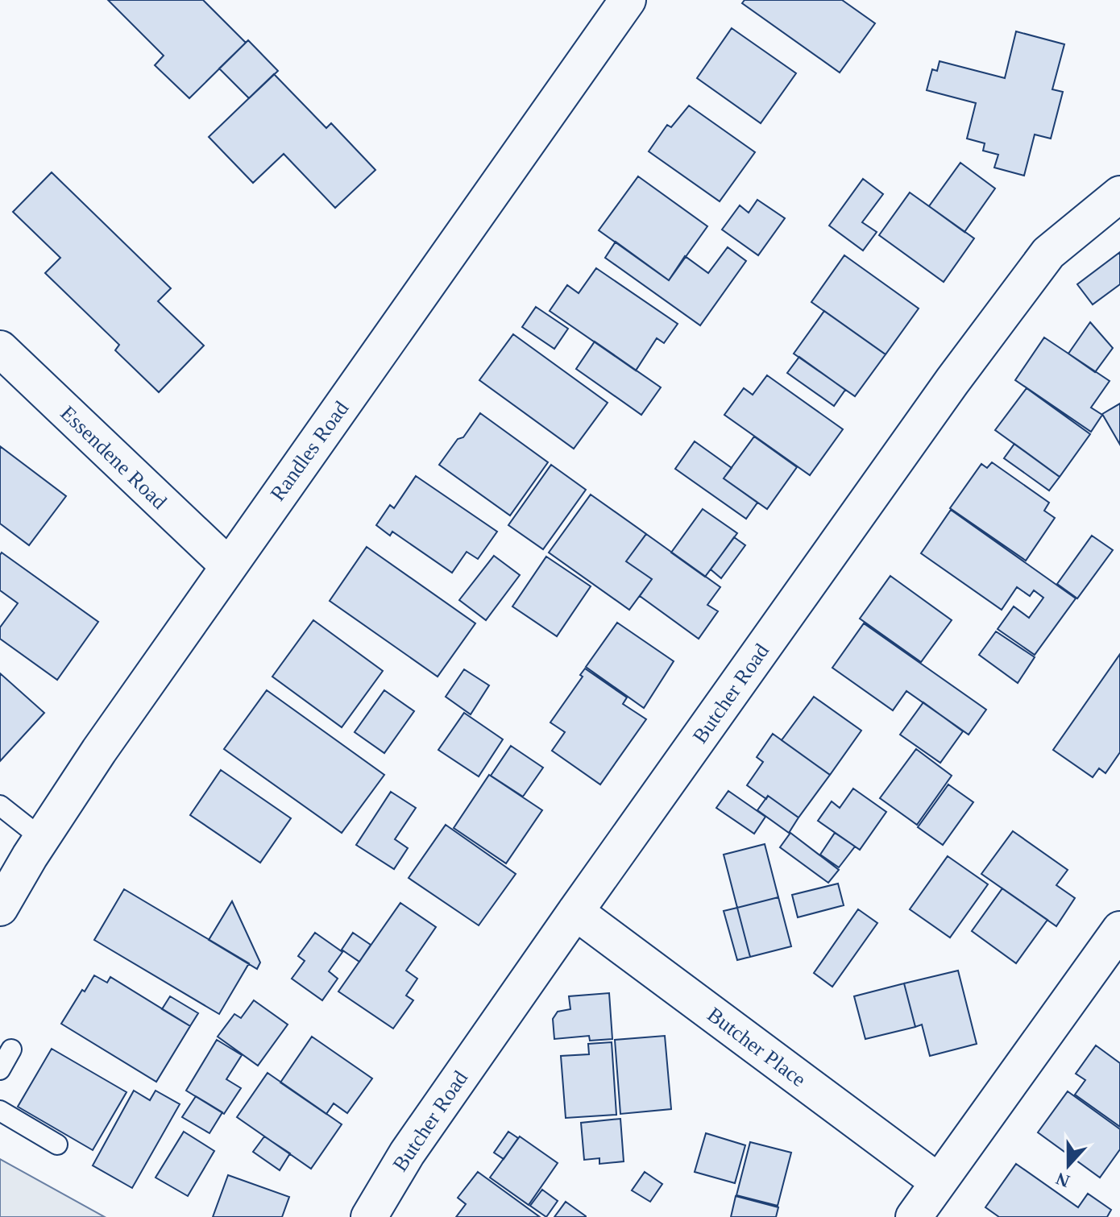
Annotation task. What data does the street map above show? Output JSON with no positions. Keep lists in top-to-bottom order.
{
  "streets": {
    "street": [
      "Randles Road",
      "Essendene Road",
      "Butcher Road",
      "Butcher Place"
    ]
  },
  "crossings": [
    ["Randles Road", "Essendene Road"],
    ["Butcher Road", "Butcher Place"]
  ],
  "north": "bottom"
}
